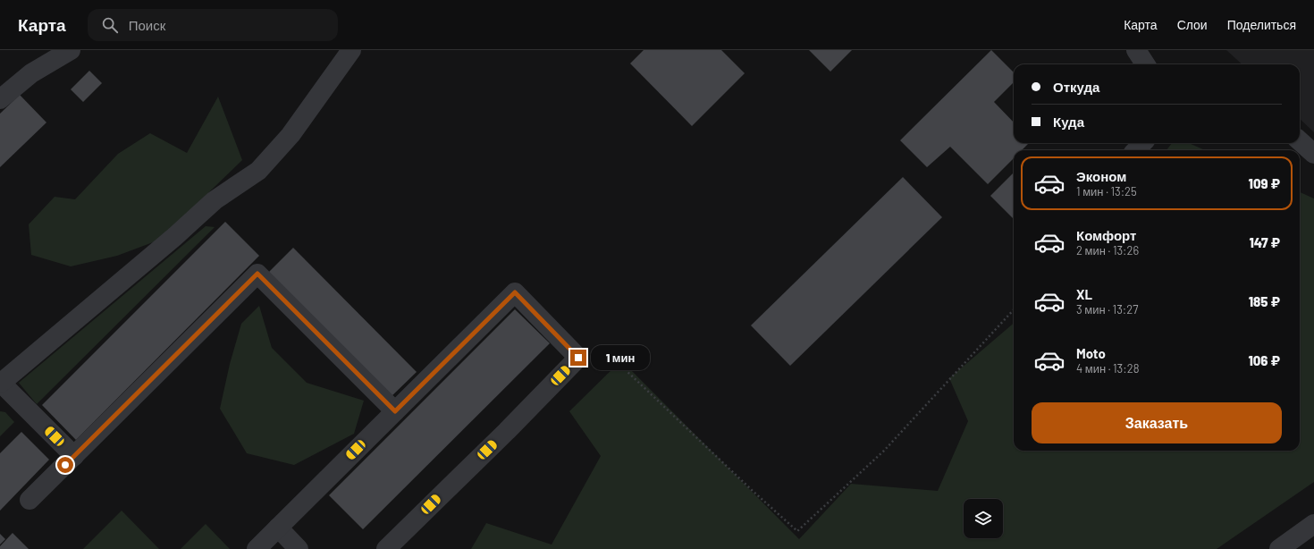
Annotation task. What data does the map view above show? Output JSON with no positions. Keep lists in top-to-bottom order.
{
  "page": {
    "header": "Карта",
    "search": "Поиск",
    "nav": ["Карта", "Слои", "Поделиться"],
    "banner": ["Откуда", "Куда"],
    "list": [
      {
        "name": "Эконом",
        "note": "1 мин · 13:25",
        "value": "109 ₽"
      },
      {
        "name": "Комфорт",
        "note": "2 мин · 13:26",
        "value": "147 ₽"
      },
      {
        "name": "XL",
        "note": "3 мин · 13:27",
        "value": "185 ₽"
      },
      {
        "name": "Moto",
        "note": "4 мин · 13:28",
        "value": "106 ₽"
      }
    ],
    "bubble": "1 мин",
    "buttons": "Заказать"
  }
}
